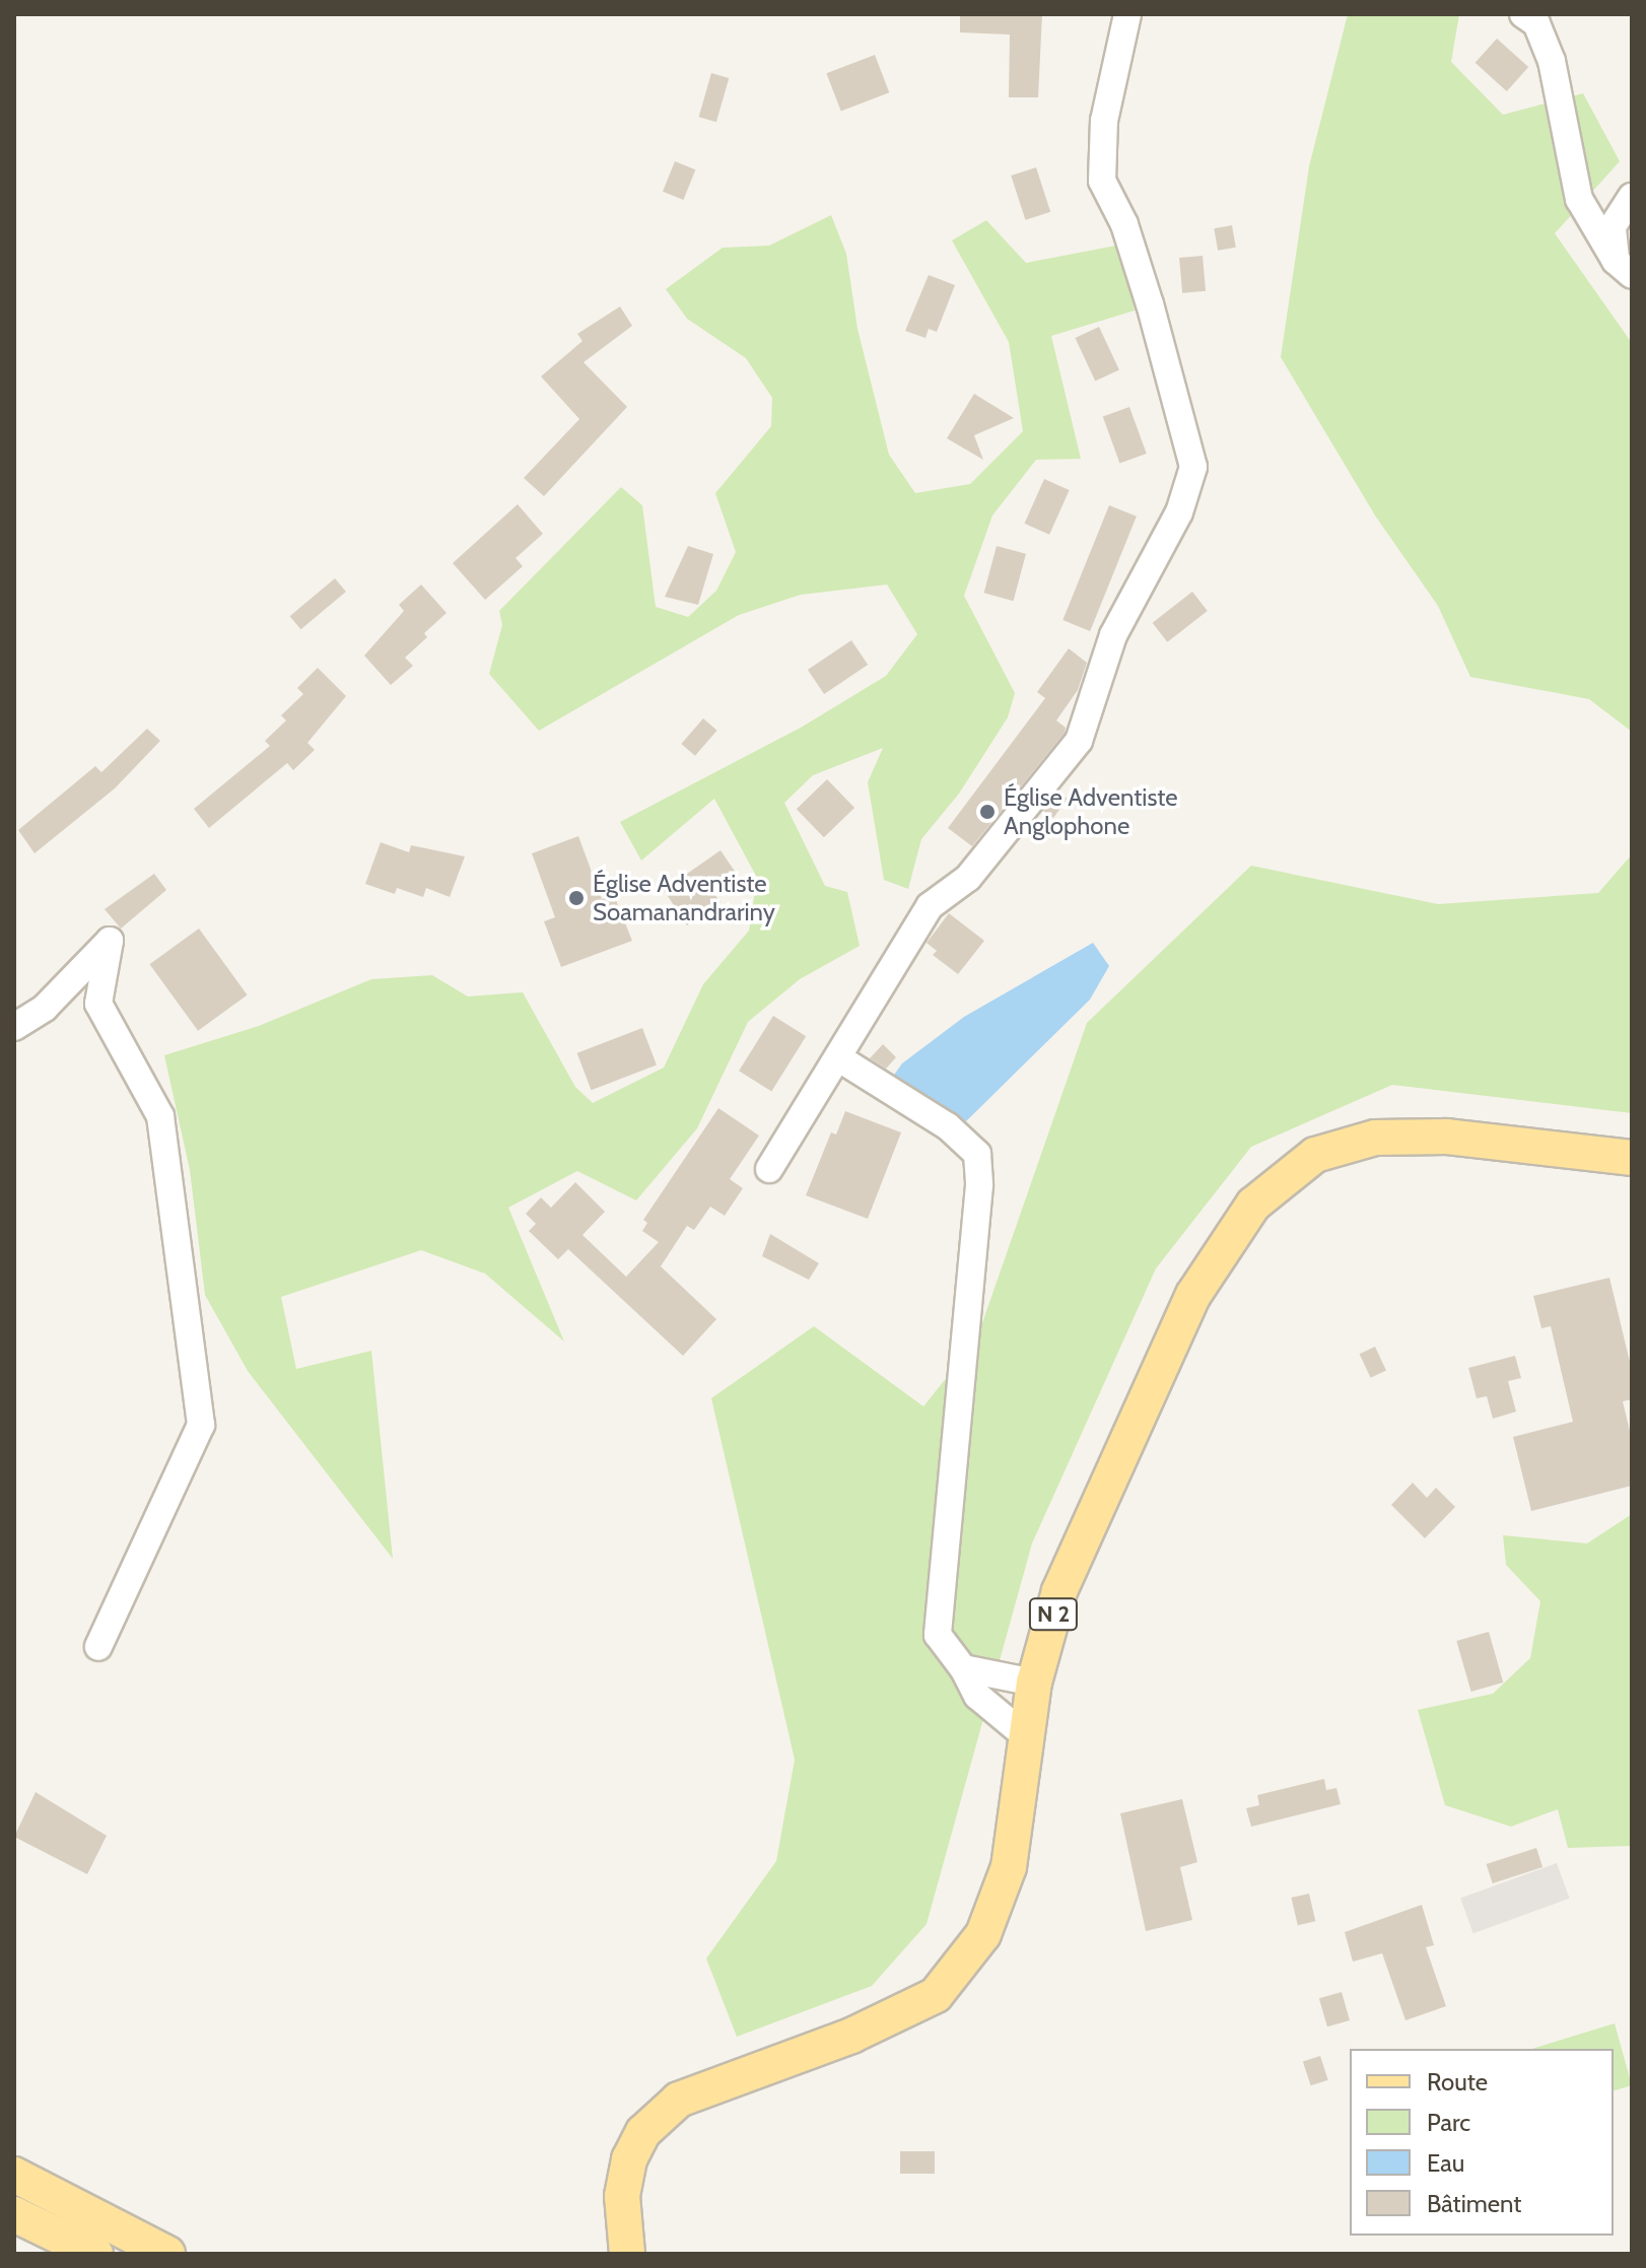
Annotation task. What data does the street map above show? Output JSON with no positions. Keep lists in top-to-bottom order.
{
  "streets": {
    "main road": ["N 2"]
  },
  "places": ["Église Adventiste Anglophone", "Église Adventiste Soamanandrariny"],
  "legend": [
    "Route",
    "Parc",
    "Eau",
    "Bâtiment"
  ]
}
